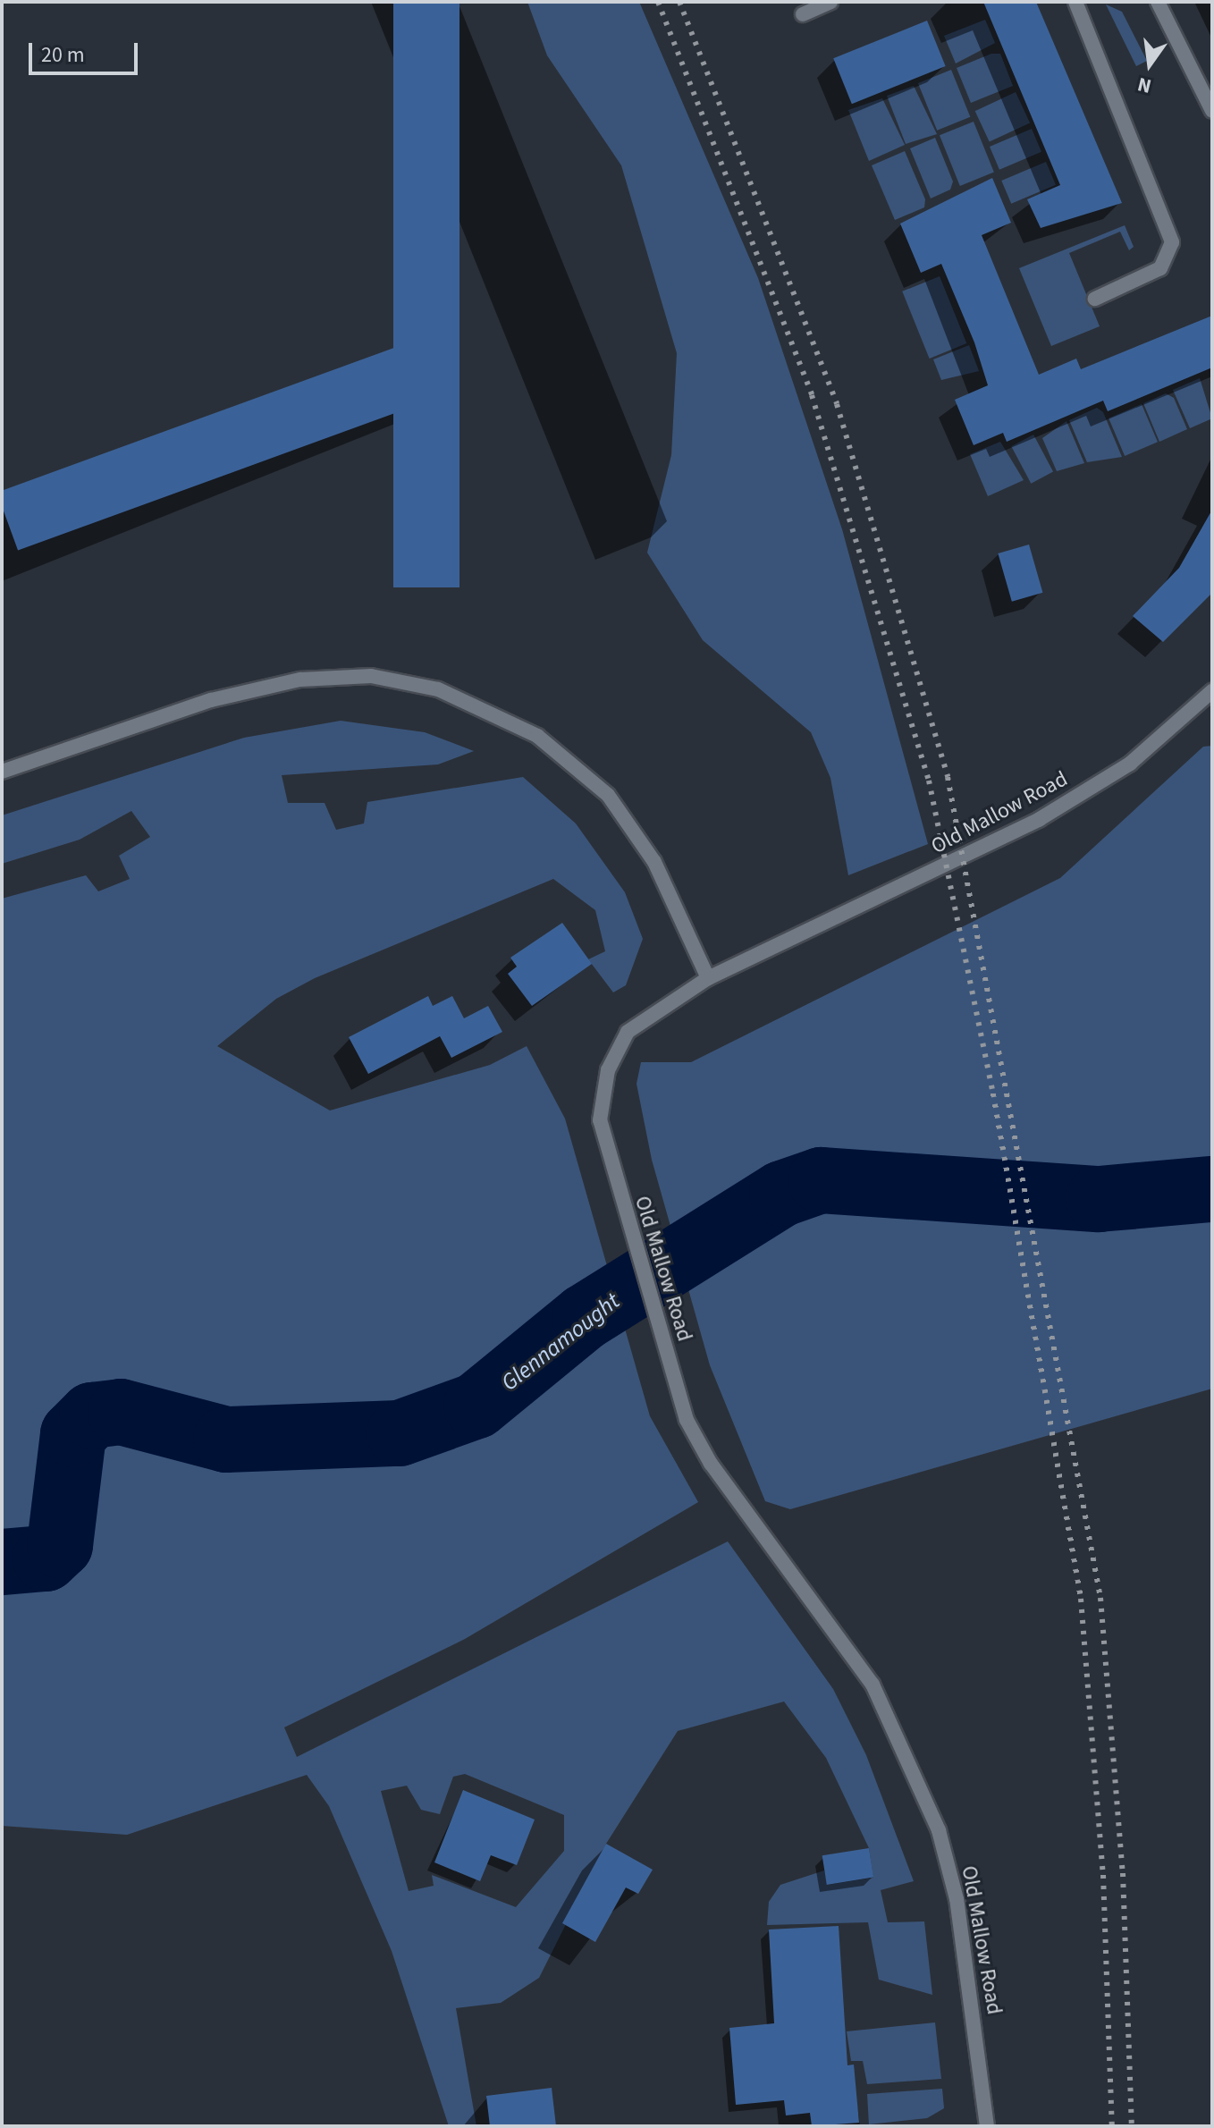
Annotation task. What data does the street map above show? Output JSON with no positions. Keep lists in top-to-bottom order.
{
  "streets": {
    "street": ["Old Mallow Road"]
  },
  "water": ["Glennamought"],
  "scale_bar": "20 m",
  "north": "bottom"
}
